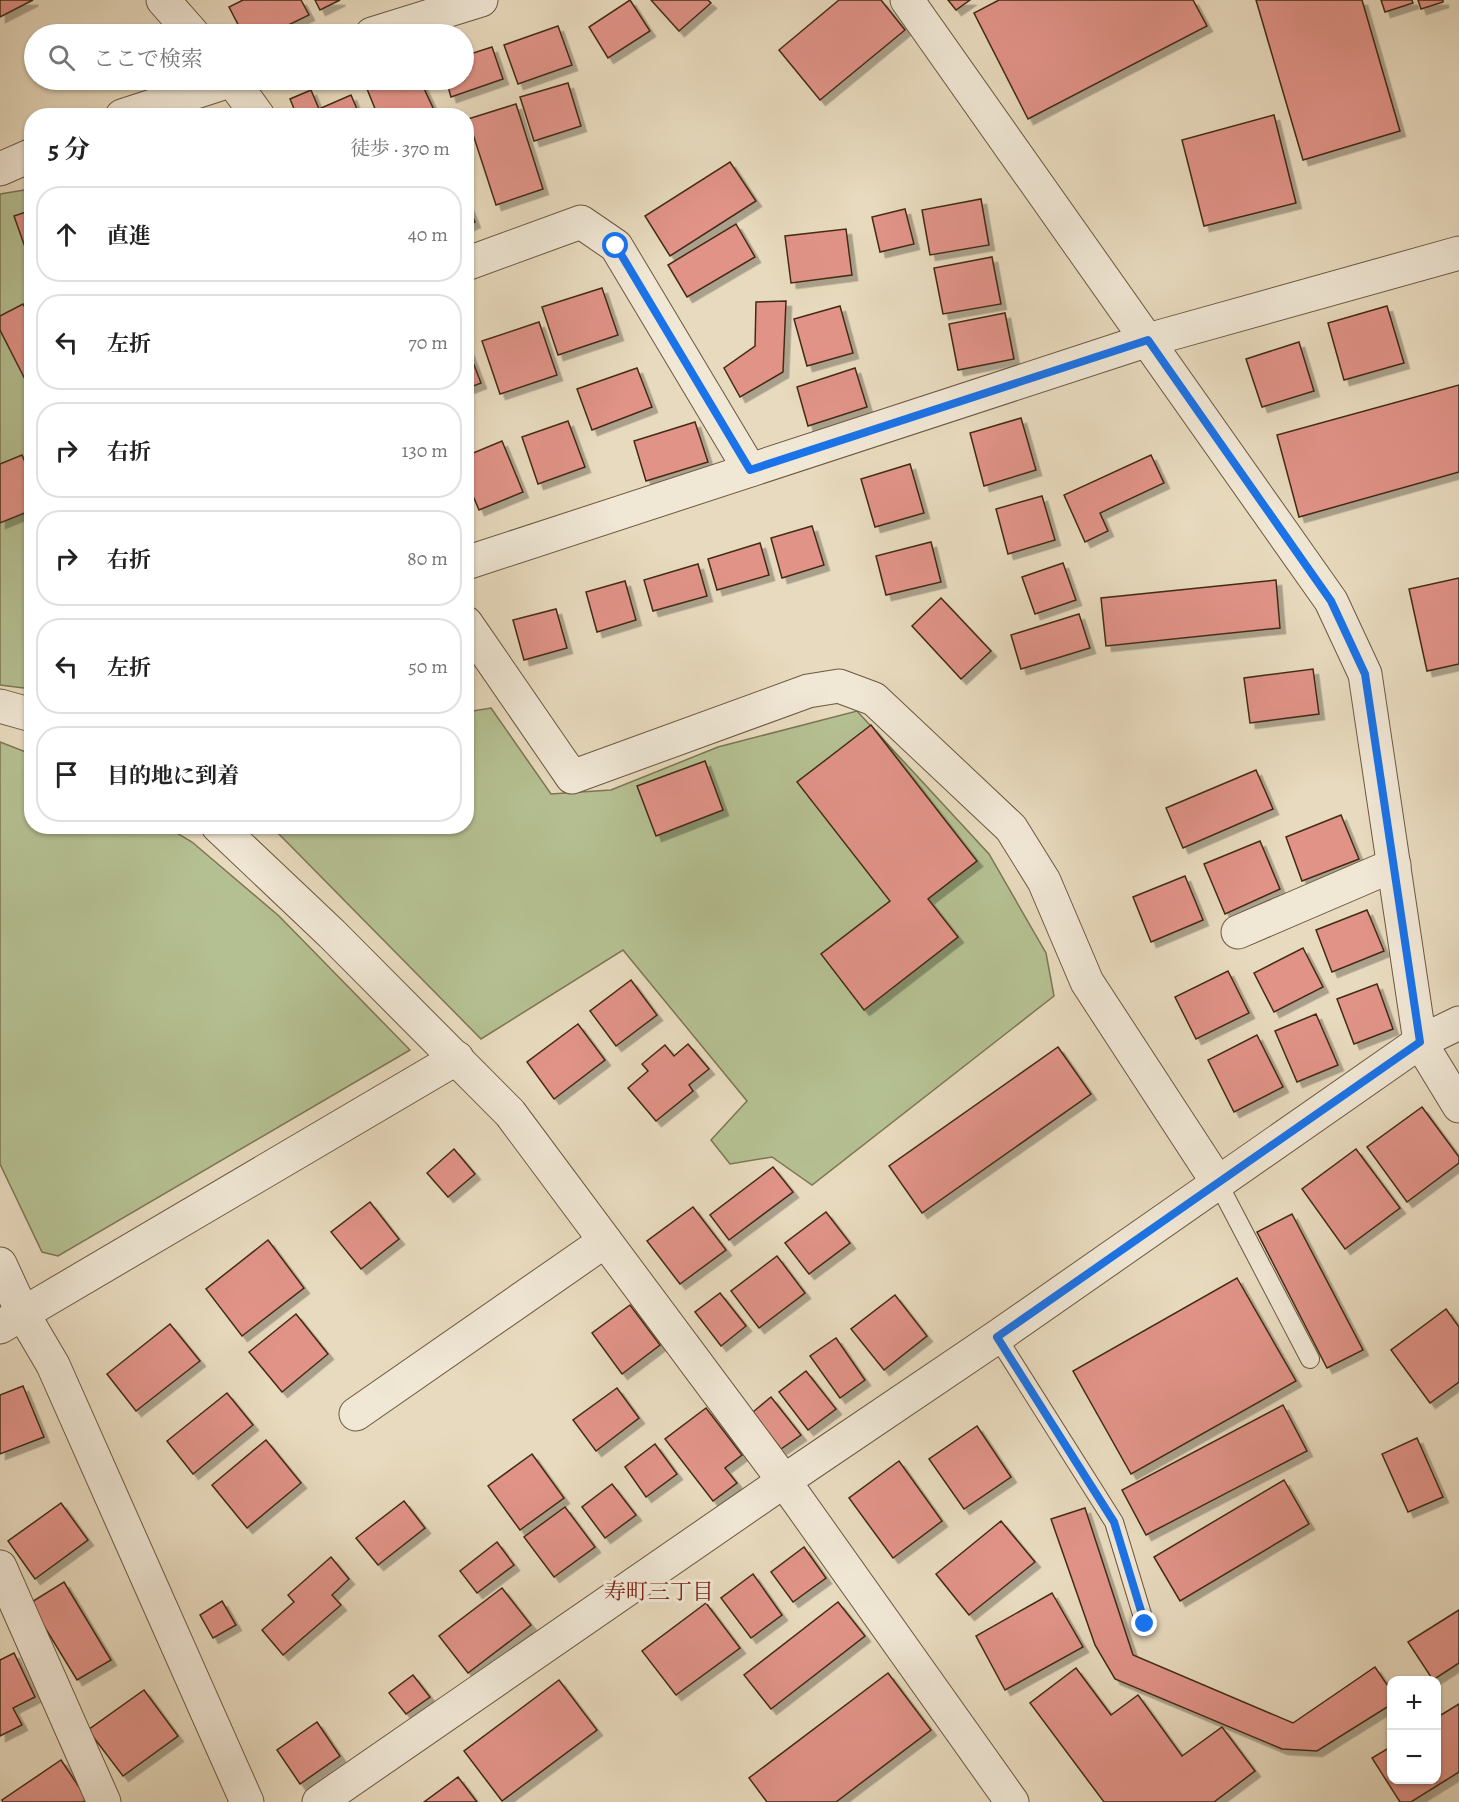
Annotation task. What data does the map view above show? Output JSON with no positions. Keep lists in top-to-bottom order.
{
  "districts": ["寿町三丁目"],
  "page": {
    "search": "ここで検索",
    "heading": ["5 分", "徒歩 · 370 m"],
    "list": [
      ["直進", "40 m"],
      ["左折", "70 m"],
      ["右折", "130 m"],
      ["右折", "80 m"],
      ["左折", "50 m"],
      "目的地に到着"
    ],
    "map_buttons": ["+", "−"]
  }
}
